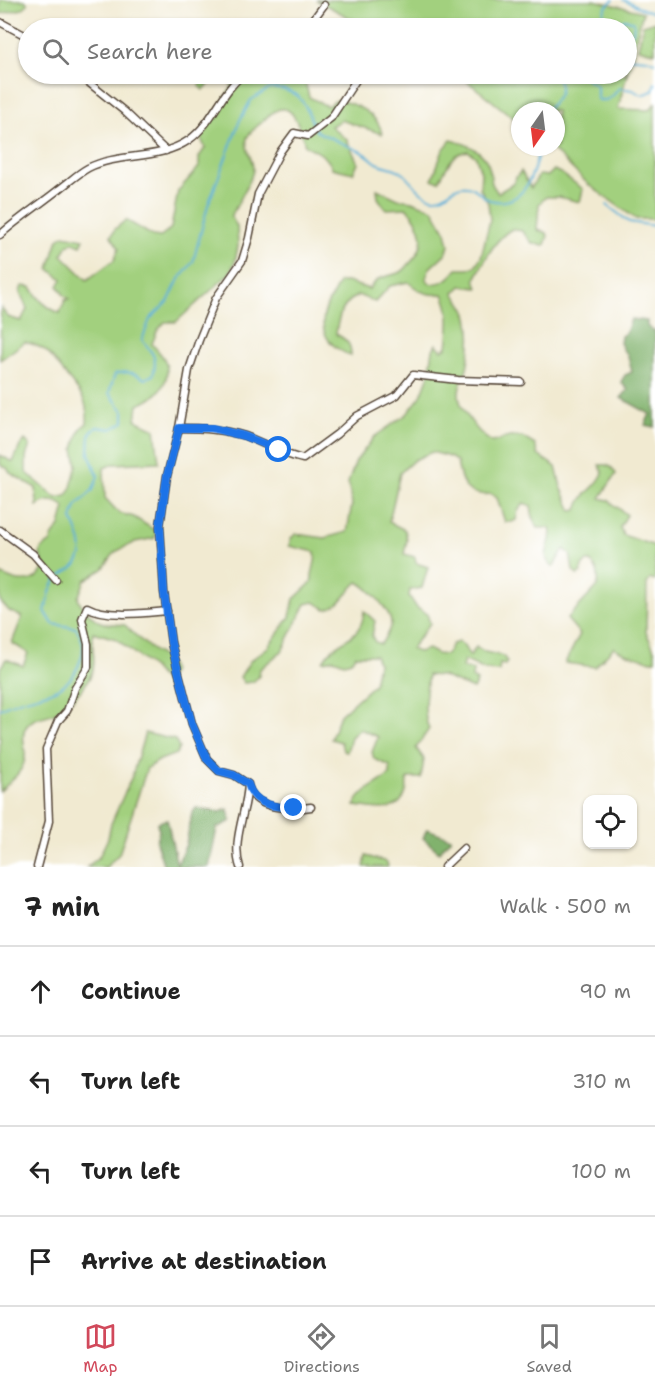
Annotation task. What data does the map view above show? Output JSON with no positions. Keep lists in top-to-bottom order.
{
  "north": "bottom",
  "page": {
    "search": "Search here",
    "heading": ["7 min", "Walk · 500 m"],
    "list": [
      ["Continue", "90 m"],
      ["Turn left", "310 m"],
      ["Turn left", "100 m"],
      "Arrive at destination"
    ],
    "nav": ["Map", "Directions", "Saved"]
  }
}
